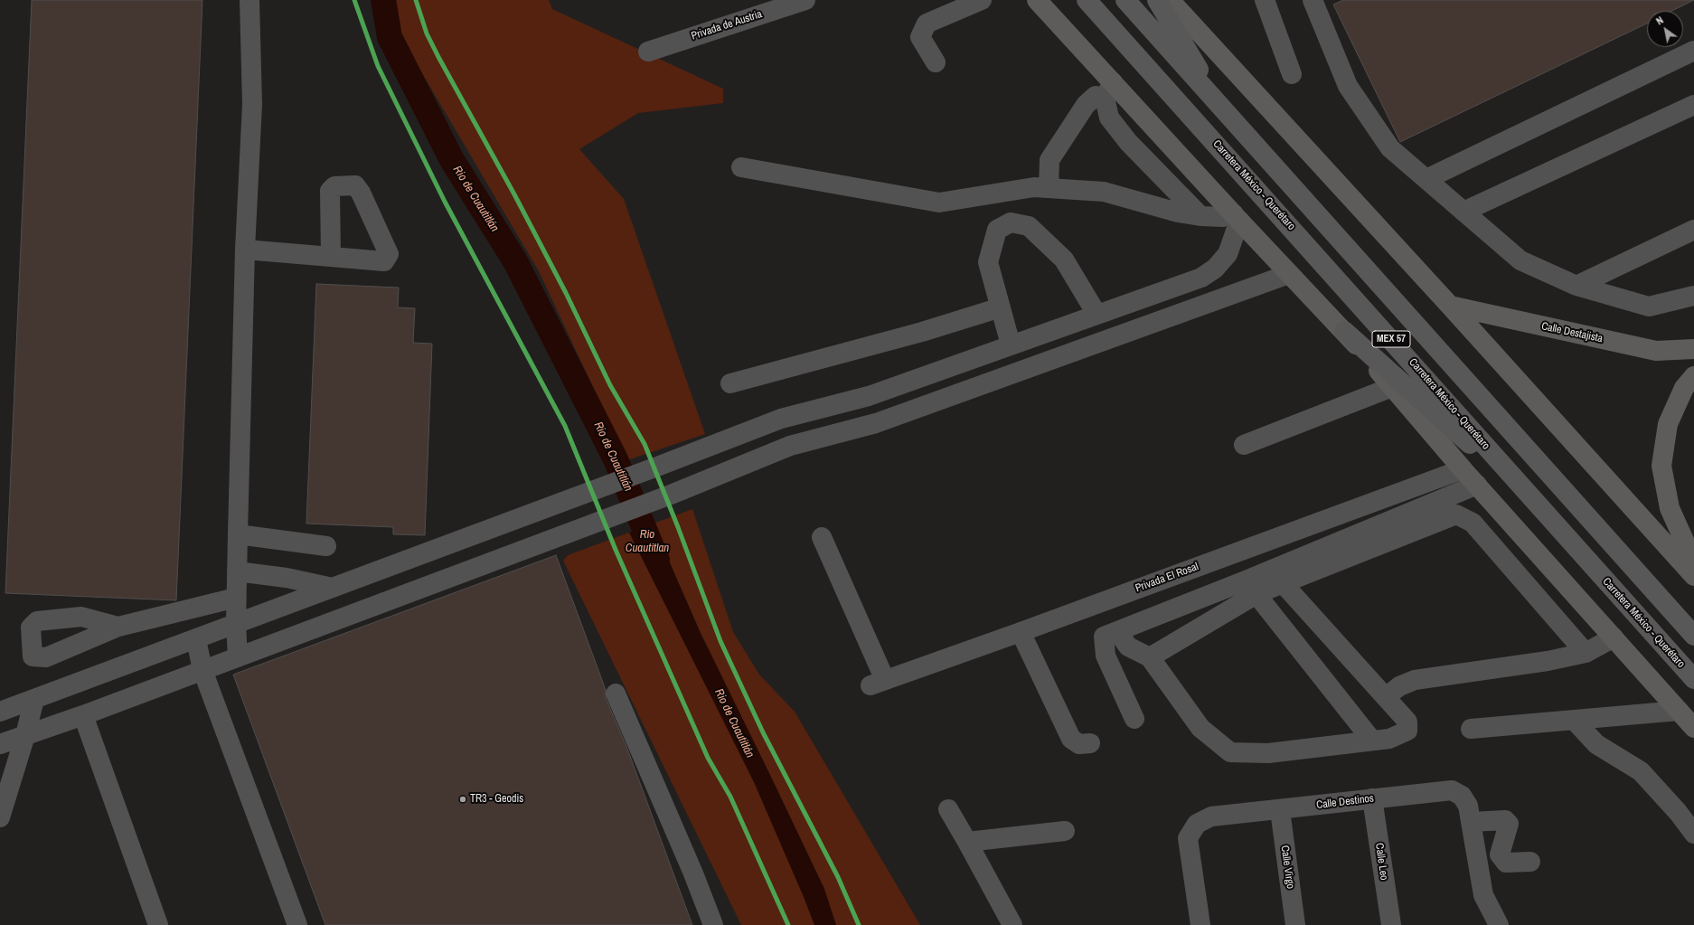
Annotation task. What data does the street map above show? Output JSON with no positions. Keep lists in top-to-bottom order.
{
  "streets": {
    "highway": ["Carretera México - Querétaro", "MEX 57"],
    "main road": ["Calle Destajista"],
    "street": [
      "Privada de Austria",
      "Privada El Rosal",
      "Calle Destinos",
      "Calle Leo",
      "Calle Virgo"
    ]
  },
  "crossings": [
    ["Calle Destinos", "Calle Leo"],
    ["Calle Destinos", "Calle Virgo"]
  ],
  "water": ["Rio de Cuautitlán", "Rio Cuautitlan"],
  "places": ["TR3 - Geodis"],
  "north": "top left"
}
